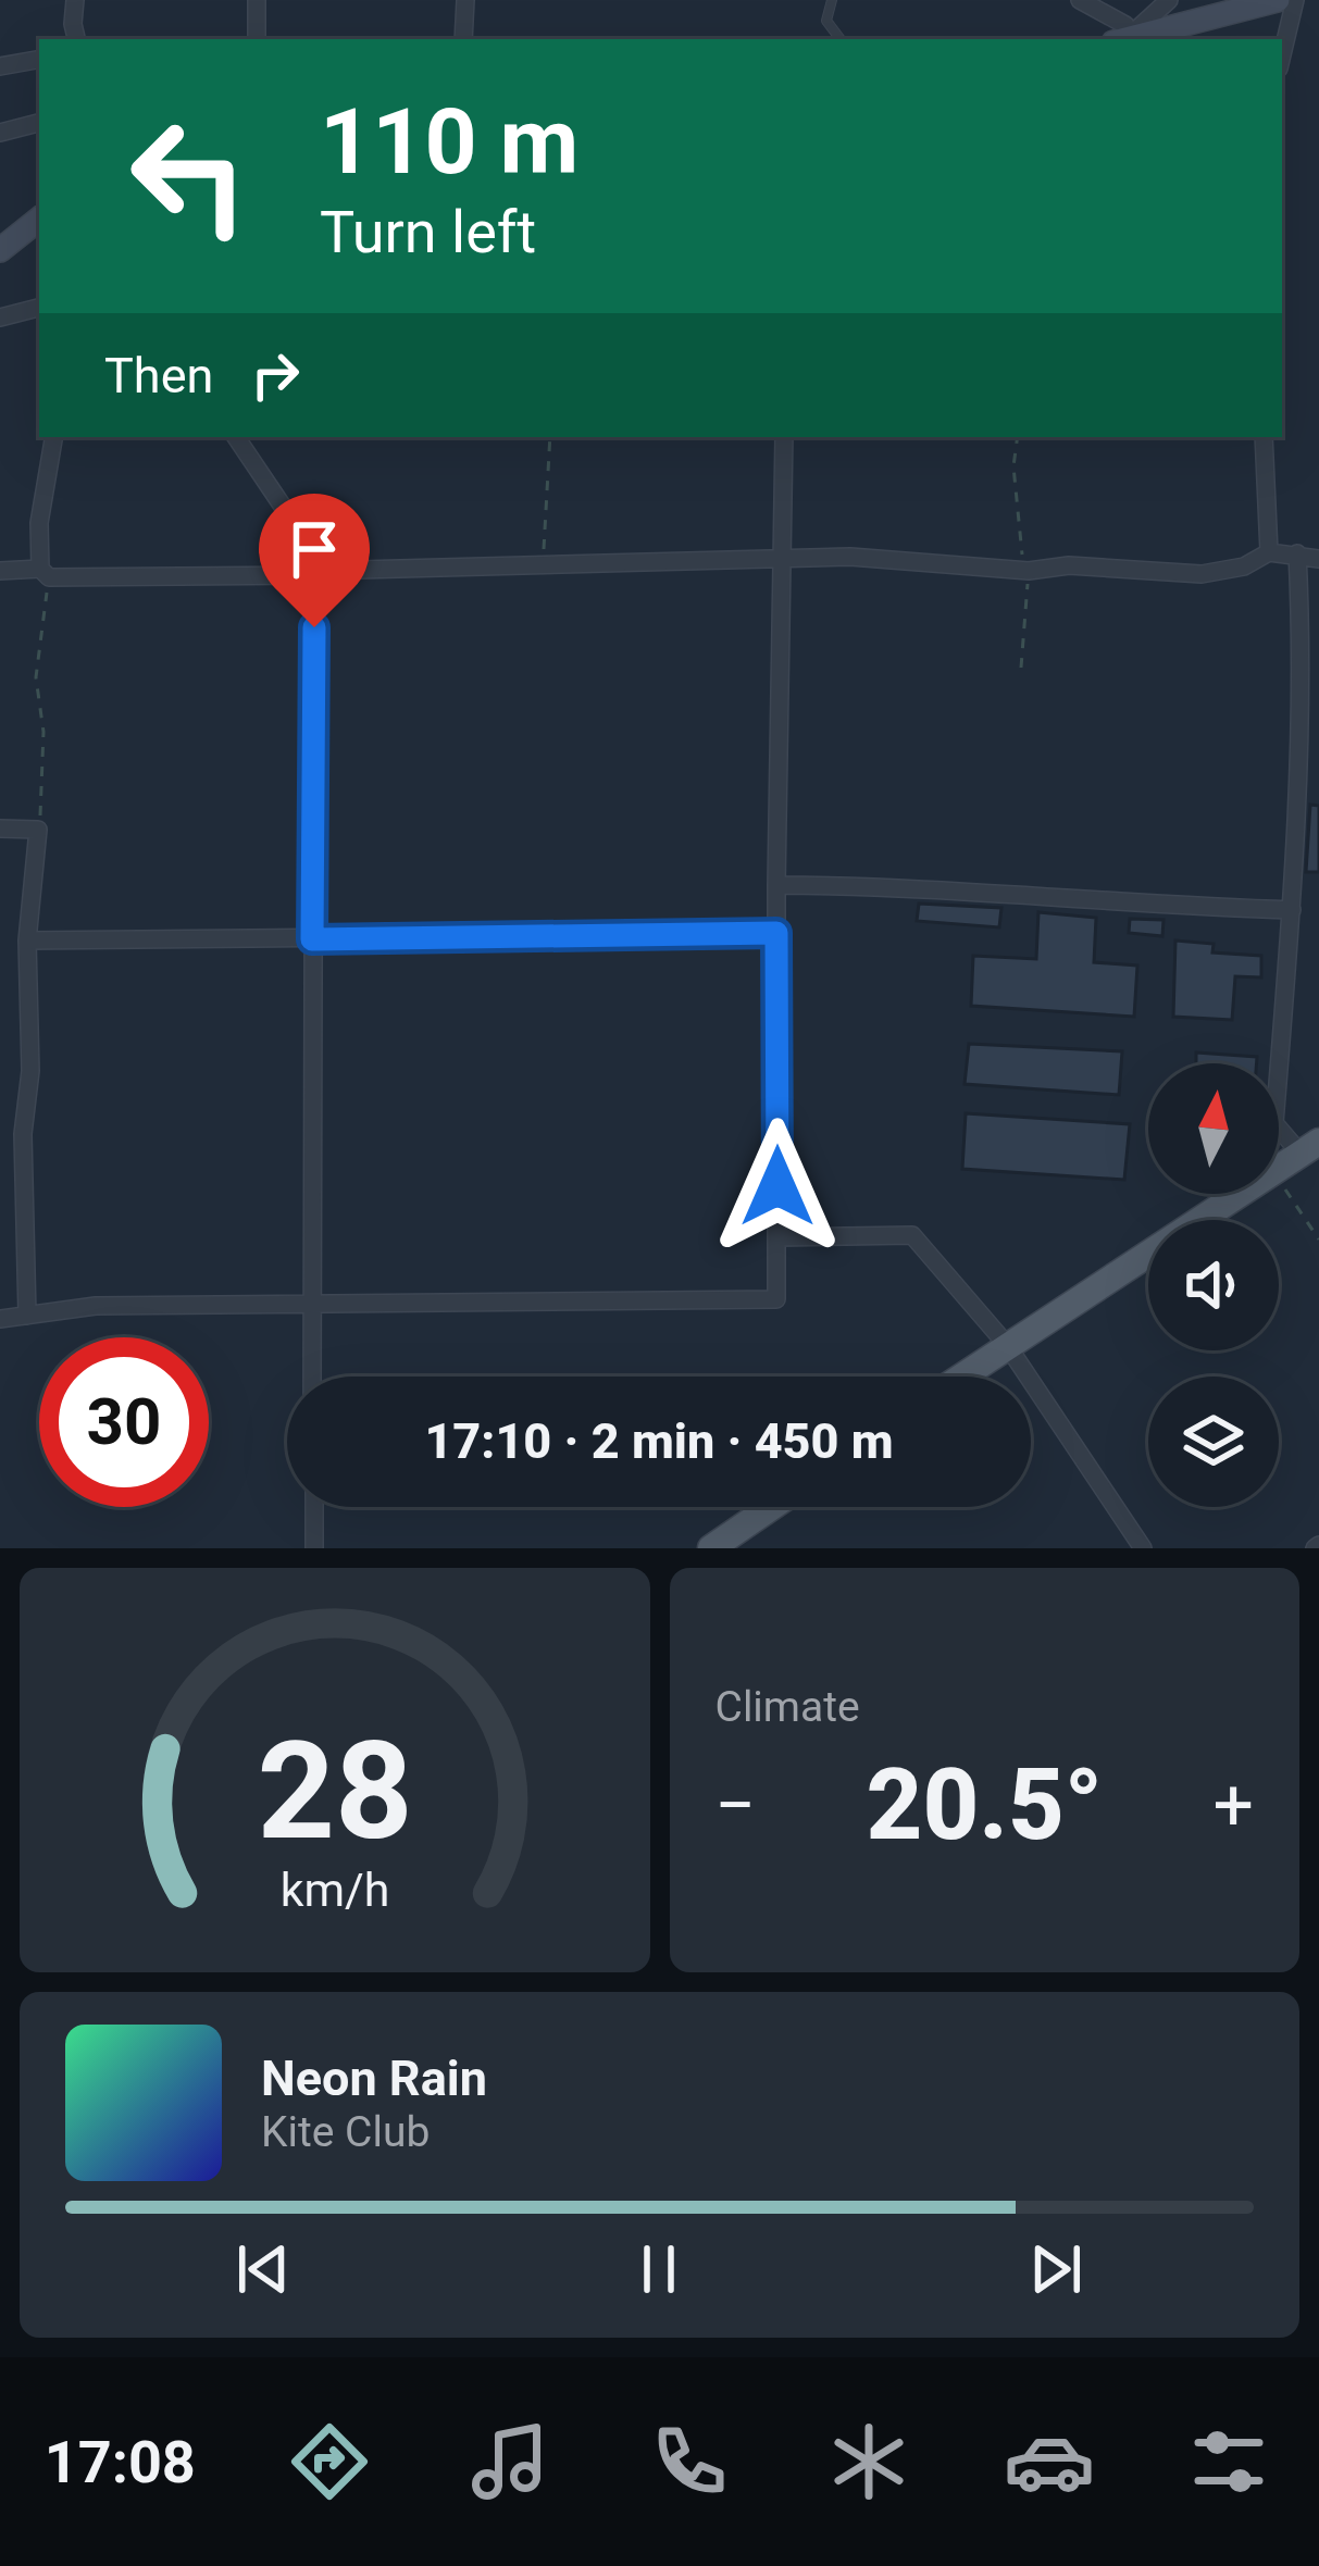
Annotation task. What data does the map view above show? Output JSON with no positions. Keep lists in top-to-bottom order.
{
  "north": "top",
  "page": {
    "turn": ["110 m", "Turn left"],
    "then": "Then",
    "limit": "30",
    "trip": "17:10 · 2 min · 450 m",
    "tile": "Climate",
    "heat": ["−", "20.5°", "+"],
    "song": ["Neon Rain", "Kite Club"],
    "tabs": "17:08",
    "gauge": ["28", "km/h"]
  }
}
